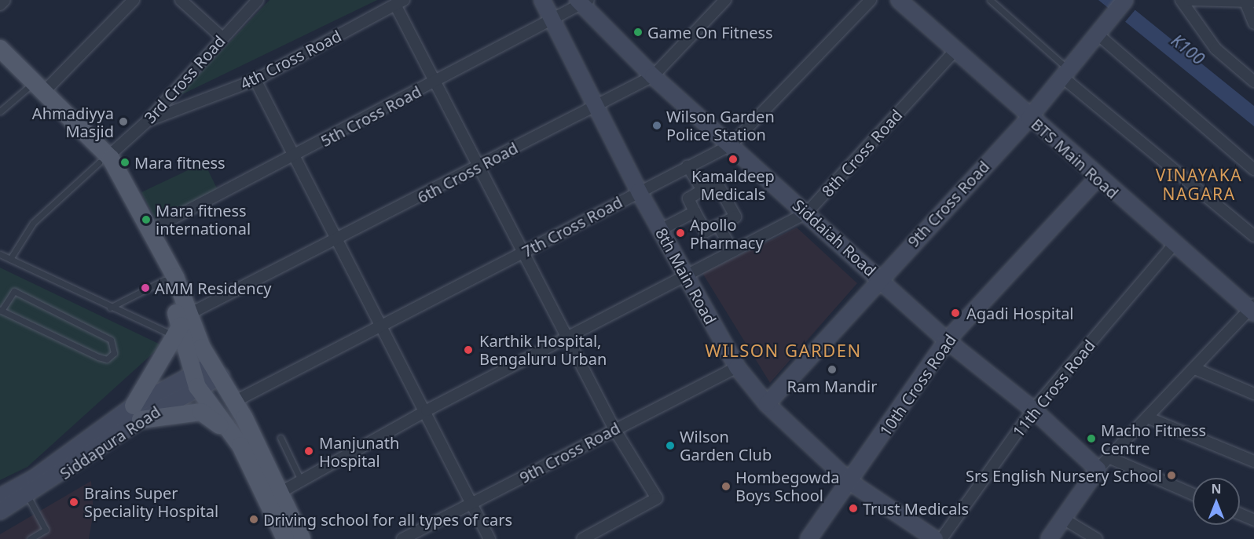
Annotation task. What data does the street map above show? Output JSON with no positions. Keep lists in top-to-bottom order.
{
  "streets": {
    "street": [
      "4th Cross Road",
      "3rd Cross Road",
      "5th Cross Road",
      "8th Cross Road",
      "BTS Main Road",
      "6th Cross Road",
      "9th Cross Road",
      "7th Cross Road",
      "Siddaiah Road",
      "8th Main Road",
      "10th Cross Road",
      "11th Cross Road",
      "Siddapura Road"
    ]
  },
  "crossings": [
    ["4th Cross Road", "3rd Cross Road"],
    ["5th Cross Road", "Siddaiah Road"],
    ["5th Cross Road", "8th Main Road"],
    ["8th Cross Road", "BTS Main Road"],
    ["8th Cross Road", "Siddaiah Road"],
    ["8th Cross Road", "8th Main Road"],
    ["BTS Main Road", "9th Cross Road"],
    ["BTS Main Road", "10th Cross Road"],
    ["BTS Main Road", "11th Cross Road"],
    ["6th Cross Road", "Siddaiah Road"],
    ["6th Cross Road", "8th Main Road"],
    ["9th Cross Road", "Siddaiah Road"],
    ["9th Cross Road", "8th Main Road"],
    ["7th Cross Road", "Siddaiah Road"],
    ["7th Cross Road", "8th Main Road"],
    ["Siddaiah Road", "10th Cross Road"],
    ["Siddaiah Road", "11th Cross Road"],
    ["8th Main Road", "10th Cross Road"]
  ],
  "districts": ["VINAYAKA NAGARA", "WILSON GARDEN"],
  "water": ["K100"],
  "places": [
    "Game On Fitness",
    "Ahmadiyya Masjid",
    "Wilson Garden Police Station",
    "Kamaldeep Medicals",
    "Mara fitness",
    "Mara fitness international",
    "Apollo Pharmacy",
    "AMM Residency",
    "Agadi Hospital",
    "Karthik Hospital, Bengaluru Urban",
    "Ram Mandir",
    "Macho Fitness Centre",
    "Wilson Garden Club",
    "Manjunath Hospital",
    "Srs English Nursery School",
    "Hombegowda Boys School",
    "Brains Super Speciality Hospital",
    "Trust Medicals",
    "Driving school for all types of cars"
  ],
  "north": "top"
}
